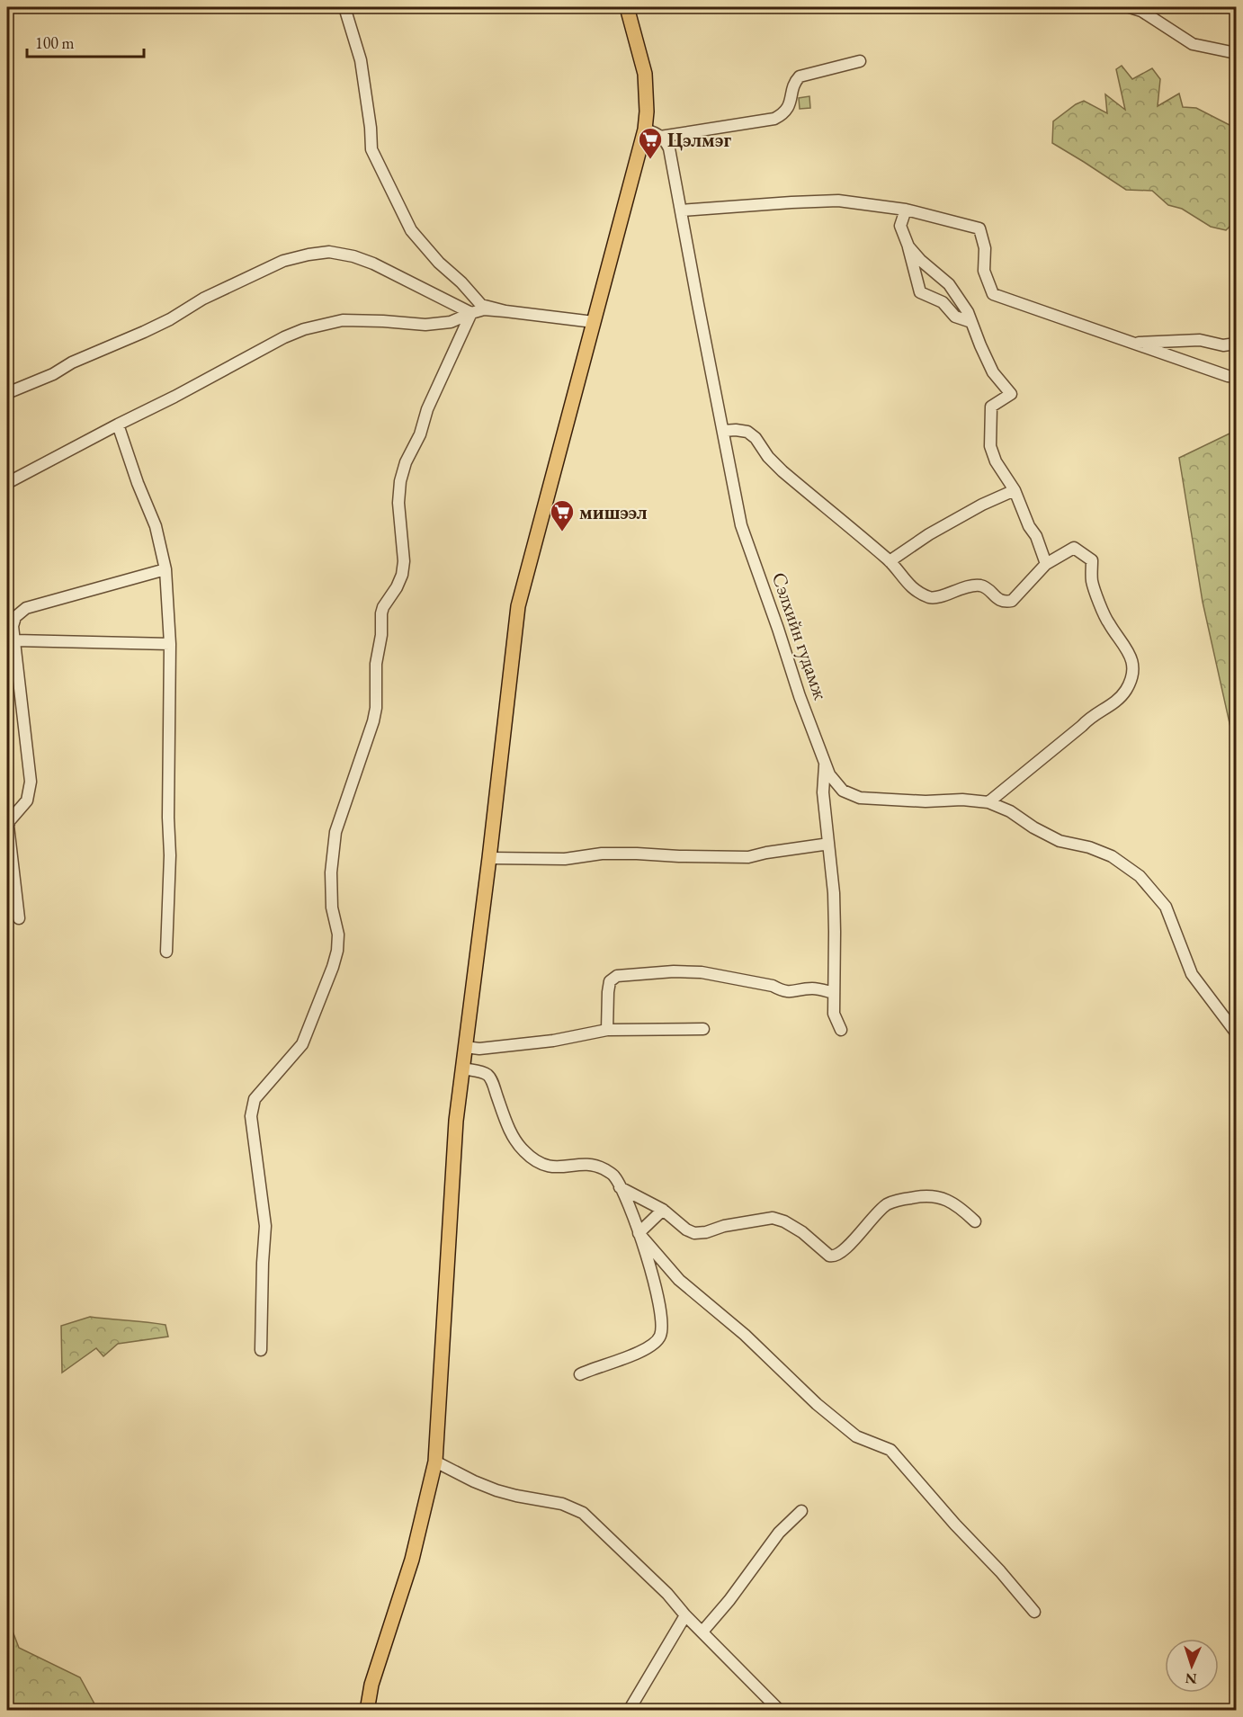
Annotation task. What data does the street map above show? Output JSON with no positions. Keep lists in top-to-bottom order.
{
  "streets": {
    "street": ["Сэлхийн гудамж"]
  },
  "places": {
    "supermarket": ["Цэлмэг", "мишээл"]
  },
  "scale_bar": "100 m",
  "north": "bottom"
}
